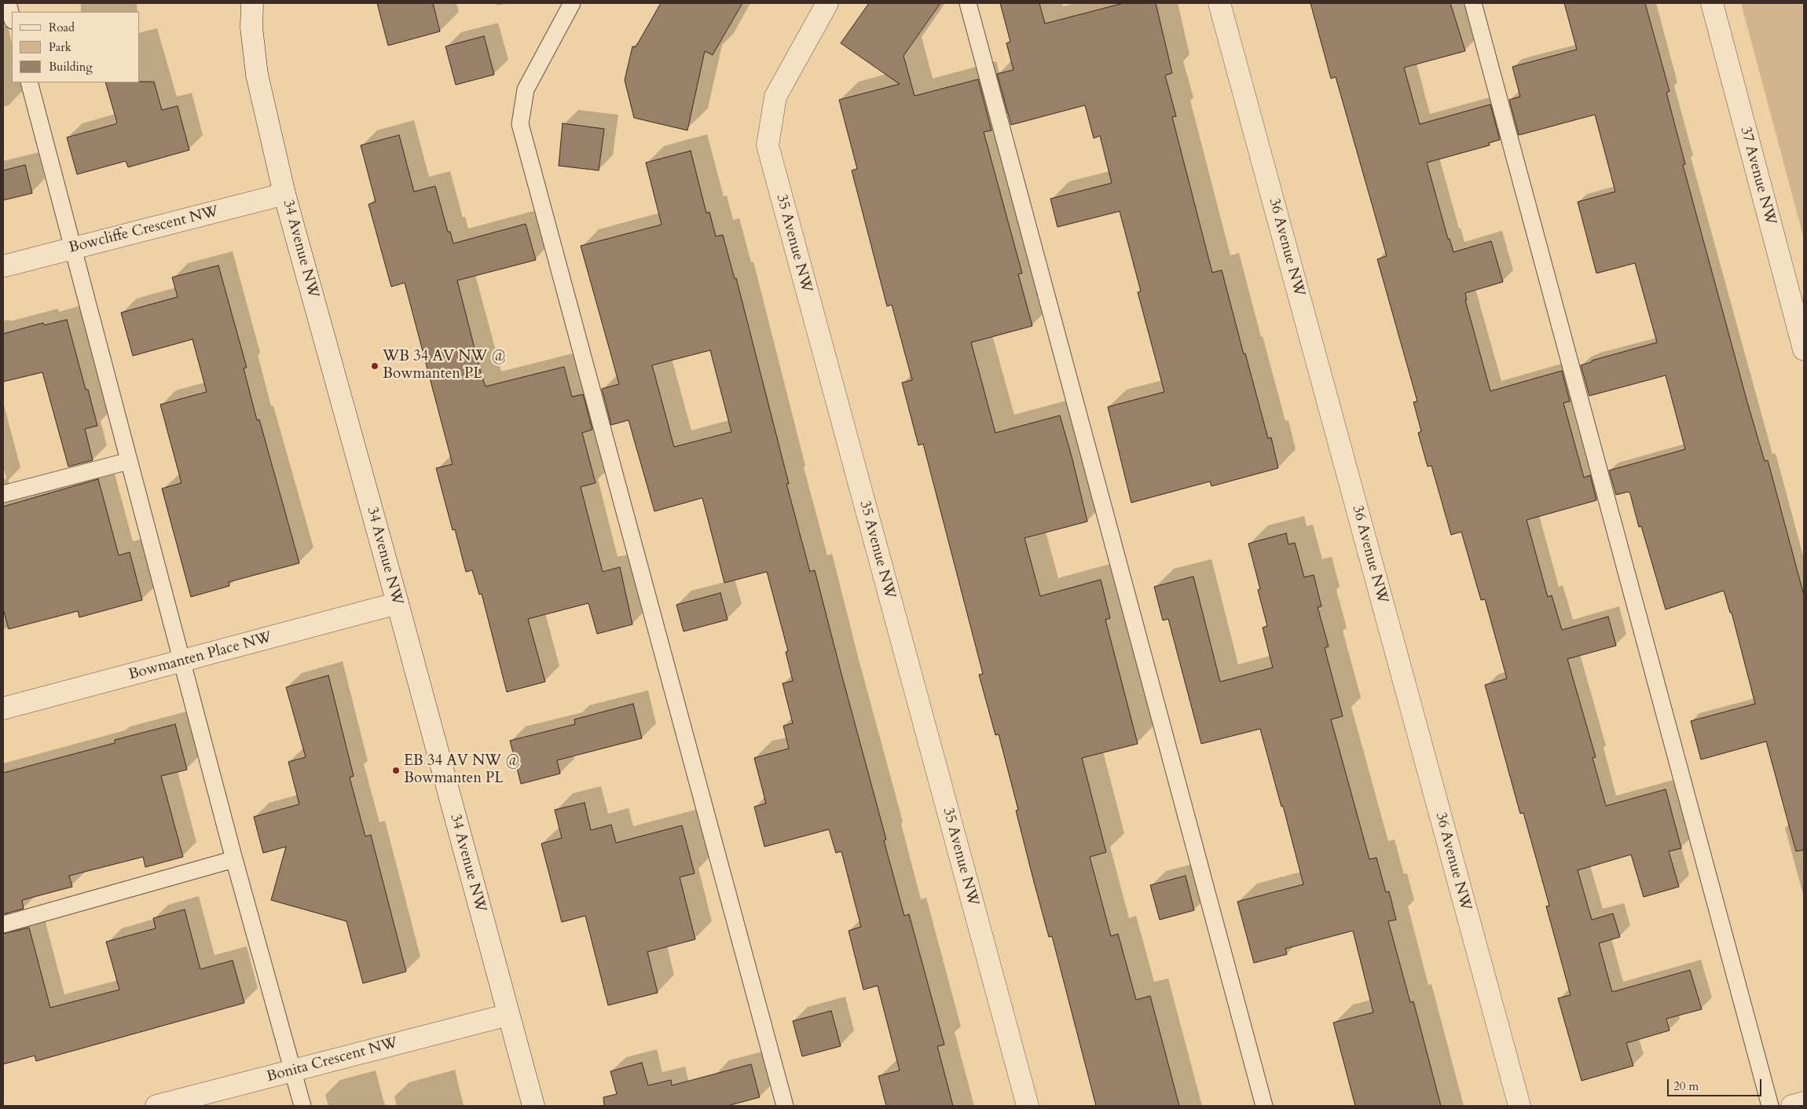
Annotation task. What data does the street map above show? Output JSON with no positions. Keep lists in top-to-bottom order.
{
  "streets": {
    "street": [
      "37 Avenue NW",
      "Bowcliffe Crescent NW",
      "35 Avenue NW",
      "36 Avenue NW",
      "34 Avenue NW",
      "Bowmanten Place NW",
      "Bonita Crescent NW"
    ]
  },
  "crossings": [
    ["Bowcliffe Crescent NW", "34 Avenue NW"],
    ["34 Avenue NW", "Bowmanten Place NW"],
    ["34 Avenue NW", "Bonita Crescent NW"]
  ],
  "places": ["WB 34 AV NW @ Bowmanten PL", "EB 34 AV NW @ Bowmanten PL"],
  "legend": ["Road", "Park", "Building"],
  "scale_bar": "20 m"
}
